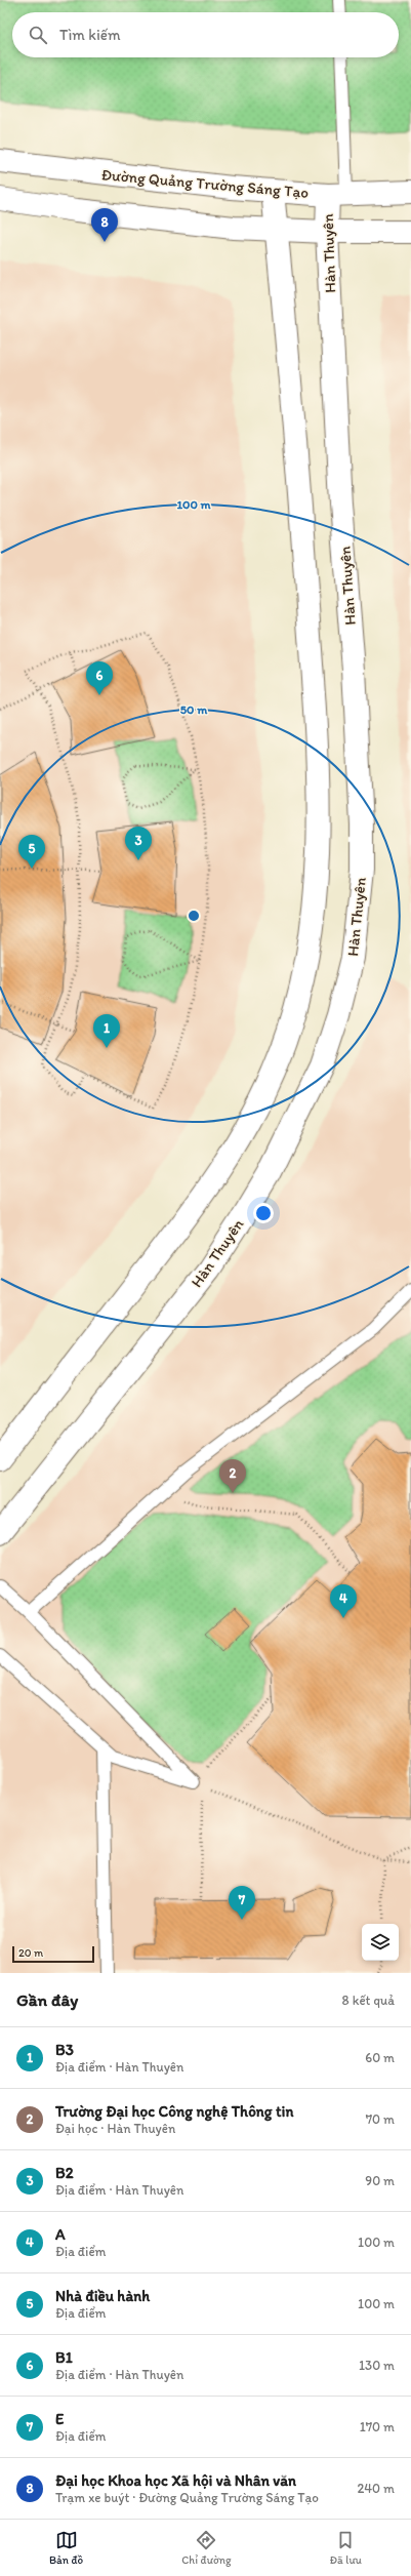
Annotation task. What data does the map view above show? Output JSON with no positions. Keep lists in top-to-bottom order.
{
  "streets": {
    "street": ["Đường Quảng Trường Sáng Tạo", "Hàn Thuyên"]
  },
  "crossings": [
    ["Đường Quảng Trường Sáng Tạo", "Hàn Thuyên"]
  ],
  "scale_bar": "20 m",
  "page": {
    "search": "Tìm kiếm",
    "pins": [
      "8",
      "6",
      "3",
      "5",
      "1",
      "2",
      "4",
      "7"
    ],
    "scale": "20 m",
    "heading": ["Gần đây", "8 kết quả"],
    "list": [
      {
        "mark": "1",
        "name": "B3",
        "note": "Địa điểm · Hàn Thuyên",
        "value": "60 m"
      },
      {
        "mark": "2",
        "name": "Trường Đại học Công nghệ Thông tin",
        "note": "Đại học · Hàn Thuyên",
        "value": "70 m"
      },
      {
        "mark": "3",
        "name": "B2",
        "note": "Địa điểm · Hàn Thuyên",
        "value": "90 m"
      },
      {
        "mark": "4",
        "name": "A",
        "note": "Địa điểm",
        "value": "100 m"
      },
      {
        "mark": "5",
        "name": "Nhà điều hành",
        "note": "Địa điểm",
        "value": "100 m"
      },
      {
        "mark": "6",
        "name": "B1",
        "note": "Địa điểm · Hàn Thuyên",
        "value": "130 m"
      },
      {
        "mark": "7",
        "name": "E",
        "note": "Địa điểm",
        "value": "170 m"
      },
      {
        "mark": "8",
        "name": "Đại học Khoa học Xã hội và Nhân văn",
        "note": "Trạm xe buýt · Đường Quảng Trường Sáng Tạo",
        "value": "240 m"
      }
    ],
    "nav": ["Bản đồ", "Chỉ đường", "Đã lưu"]
  },
  "rings": ["100 m", "50 m"]
}
